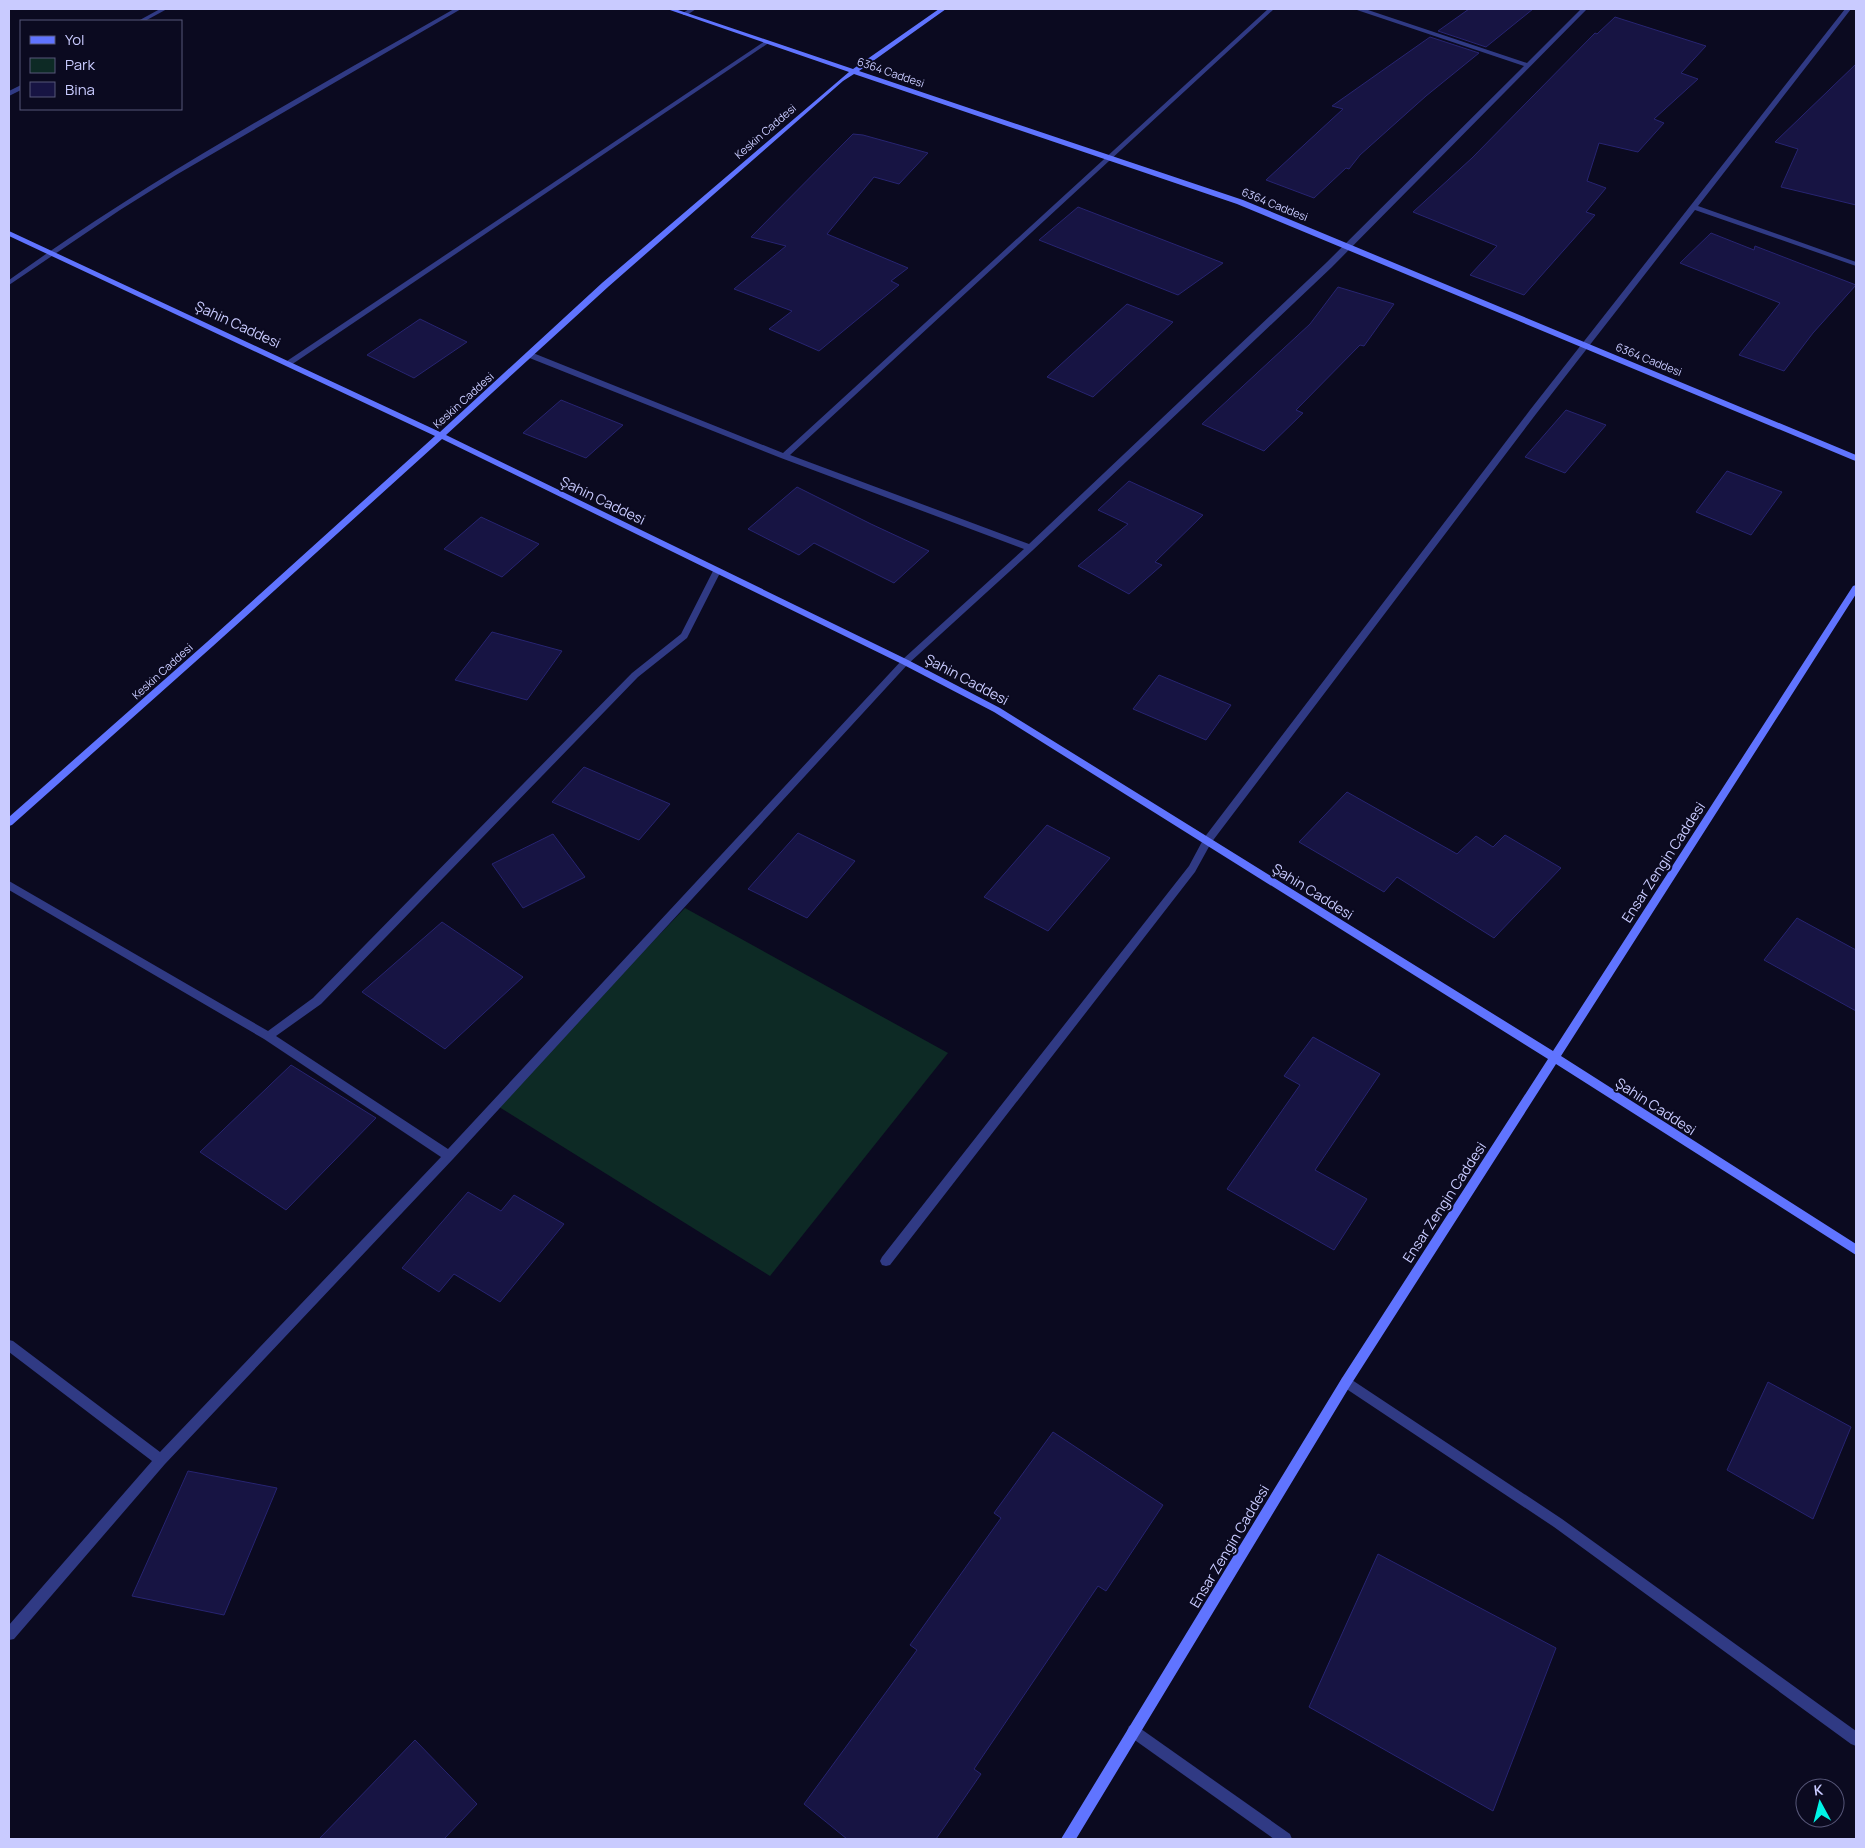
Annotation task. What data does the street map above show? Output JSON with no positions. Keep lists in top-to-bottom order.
{
  "streets": {
    "street": [
      "6364 Caddesi",
      "Keskin Caddesi",
      "Şahin Caddesi",
      "Ensar Zengin Caddesi"
    ]
  },
  "crossings": [
    ["6364 Caddesi", "Keskin Caddesi"],
    ["Keskin Caddesi", "Şahin Caddesi"],
    ["Şahin Caddesi", "Ensar Zengin Caddesi"]
  ],
  "legend": ["Yol", "Park", "Bina"],
  "north": "top"
}
